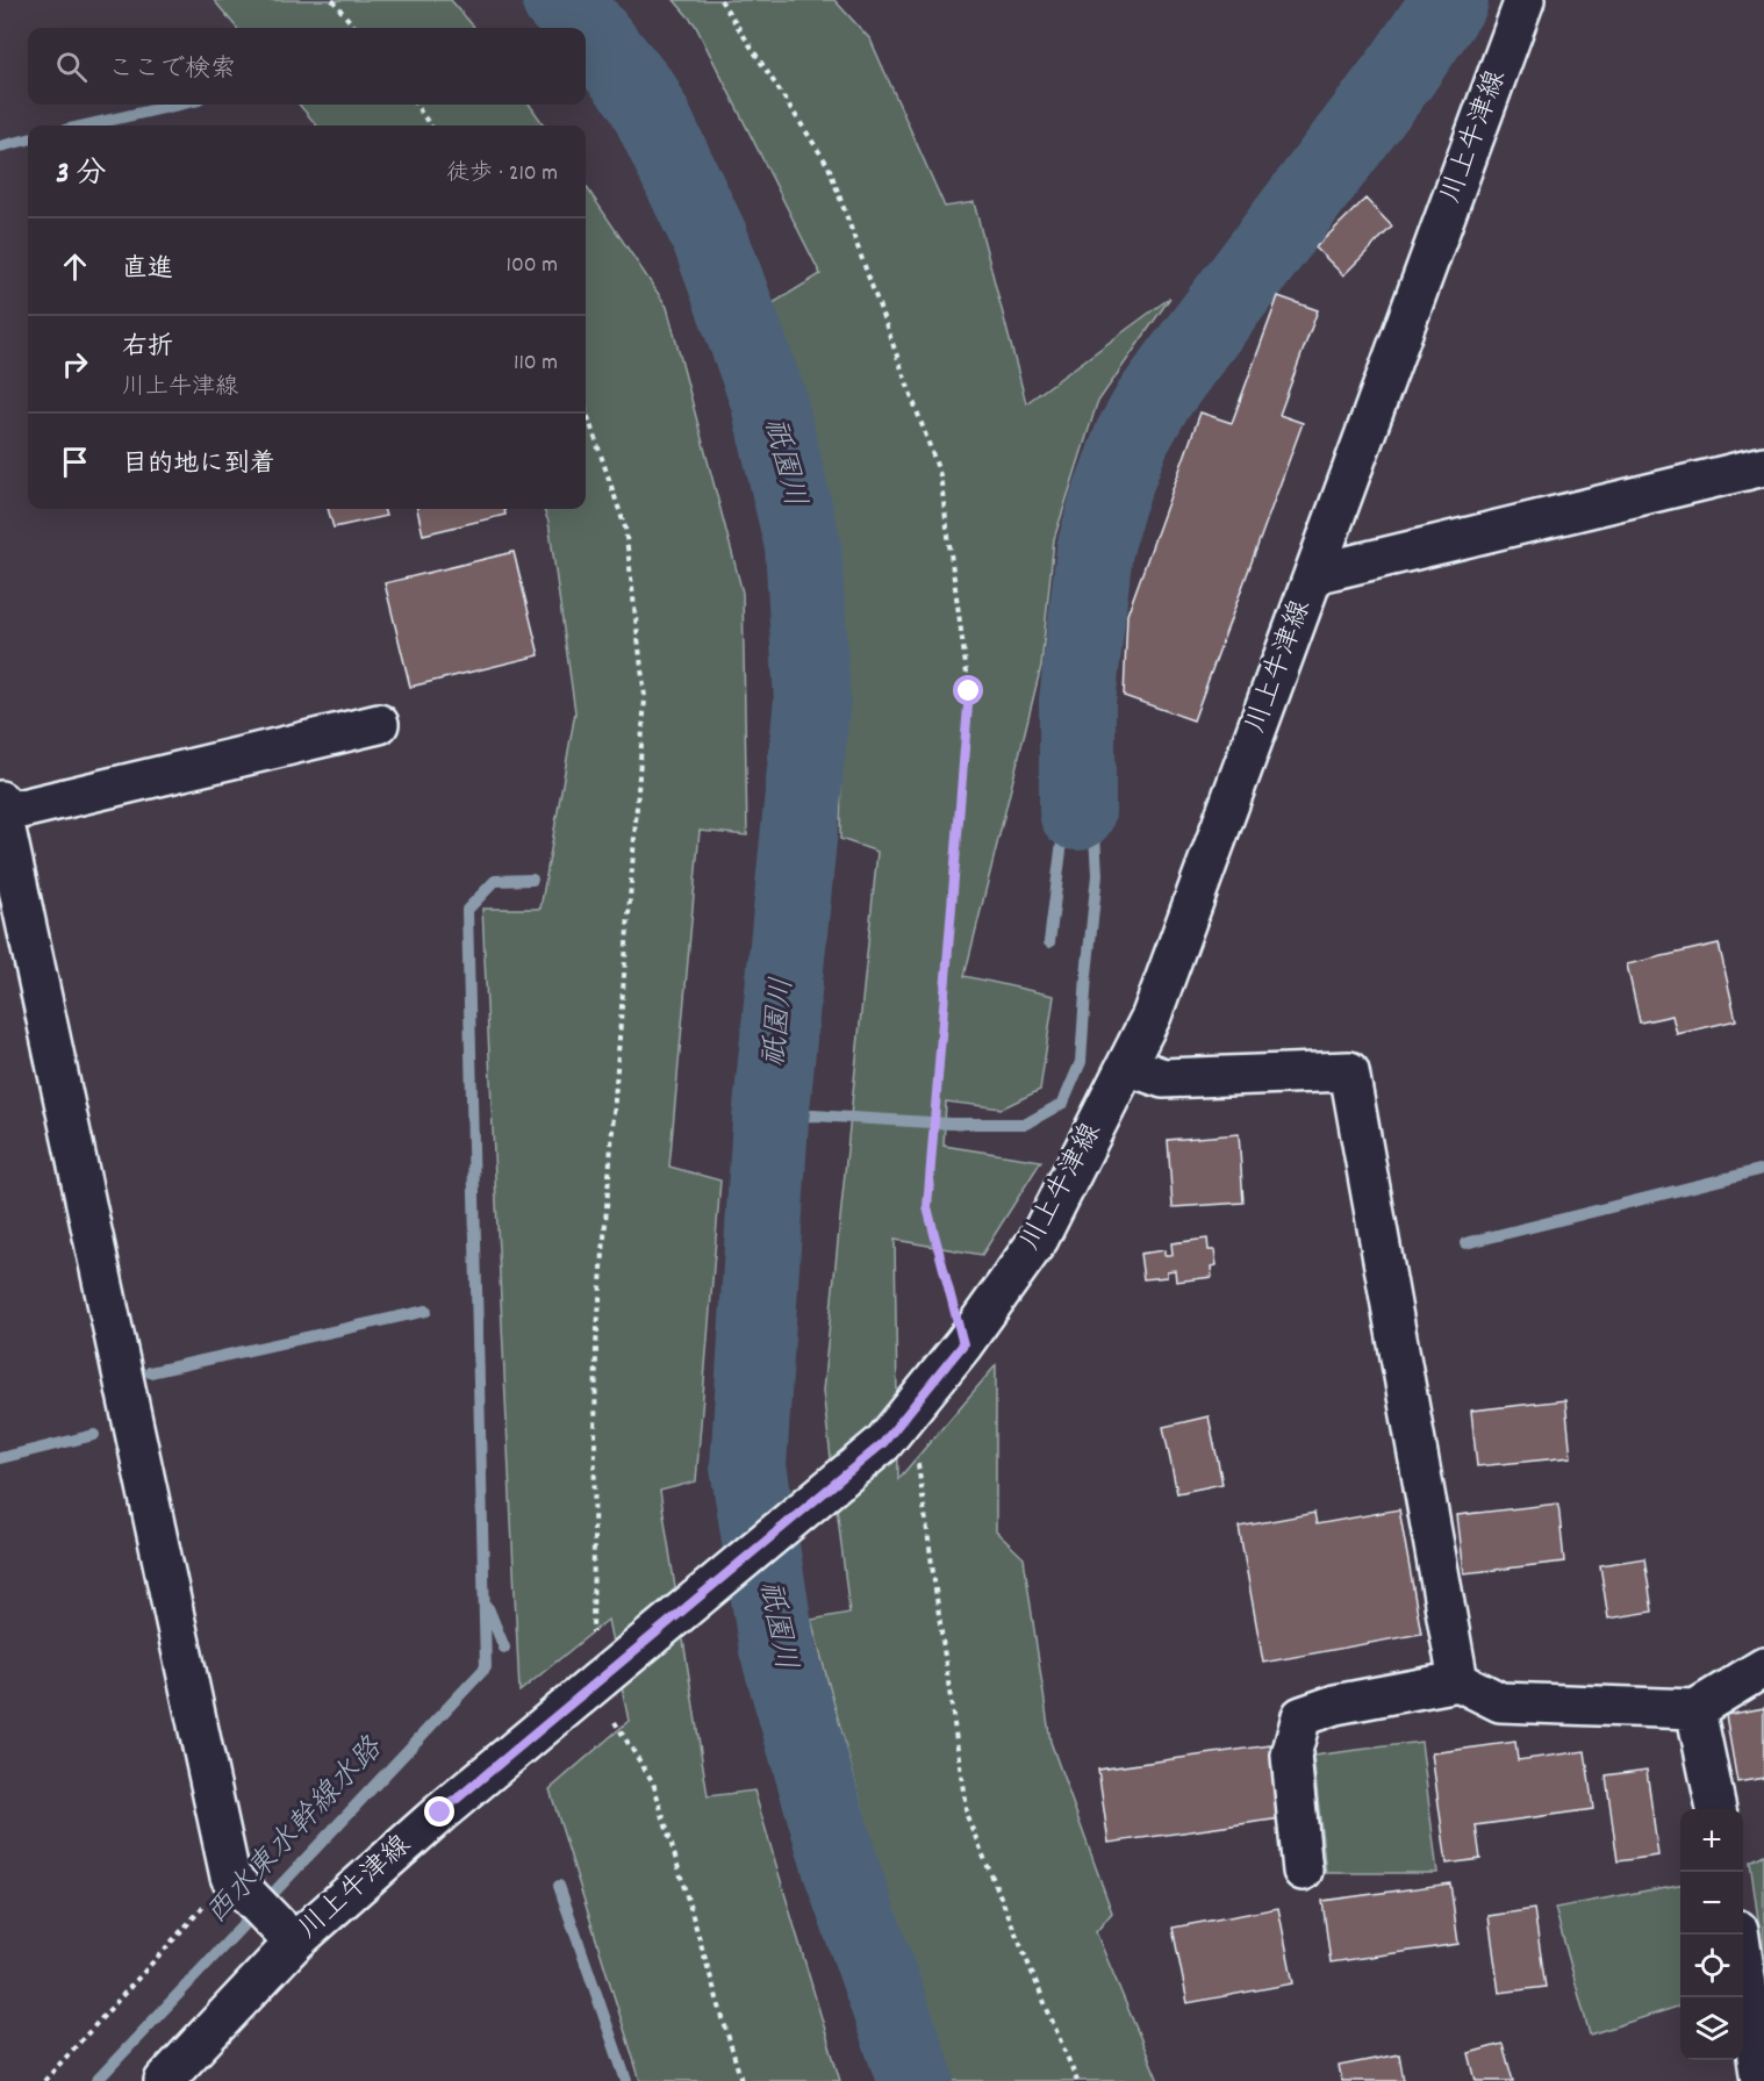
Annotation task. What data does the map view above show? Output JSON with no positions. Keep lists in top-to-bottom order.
{
  "streets": {
    "street": ["川上牛津線"]
  },
  "water": ["祇園川", "西水東水幹線水路"],
  "page": {
    "search": "ここで検索",
    "heading": ["3 分", "徒歩 · 210 m"],
    "list": [
      ["直進", "100 m"],
      ["右折", "川上牛津線", "110 m"],
      "目的地に到着"
    ],
    "map_buttons": ["+", "−"]
  }
}
